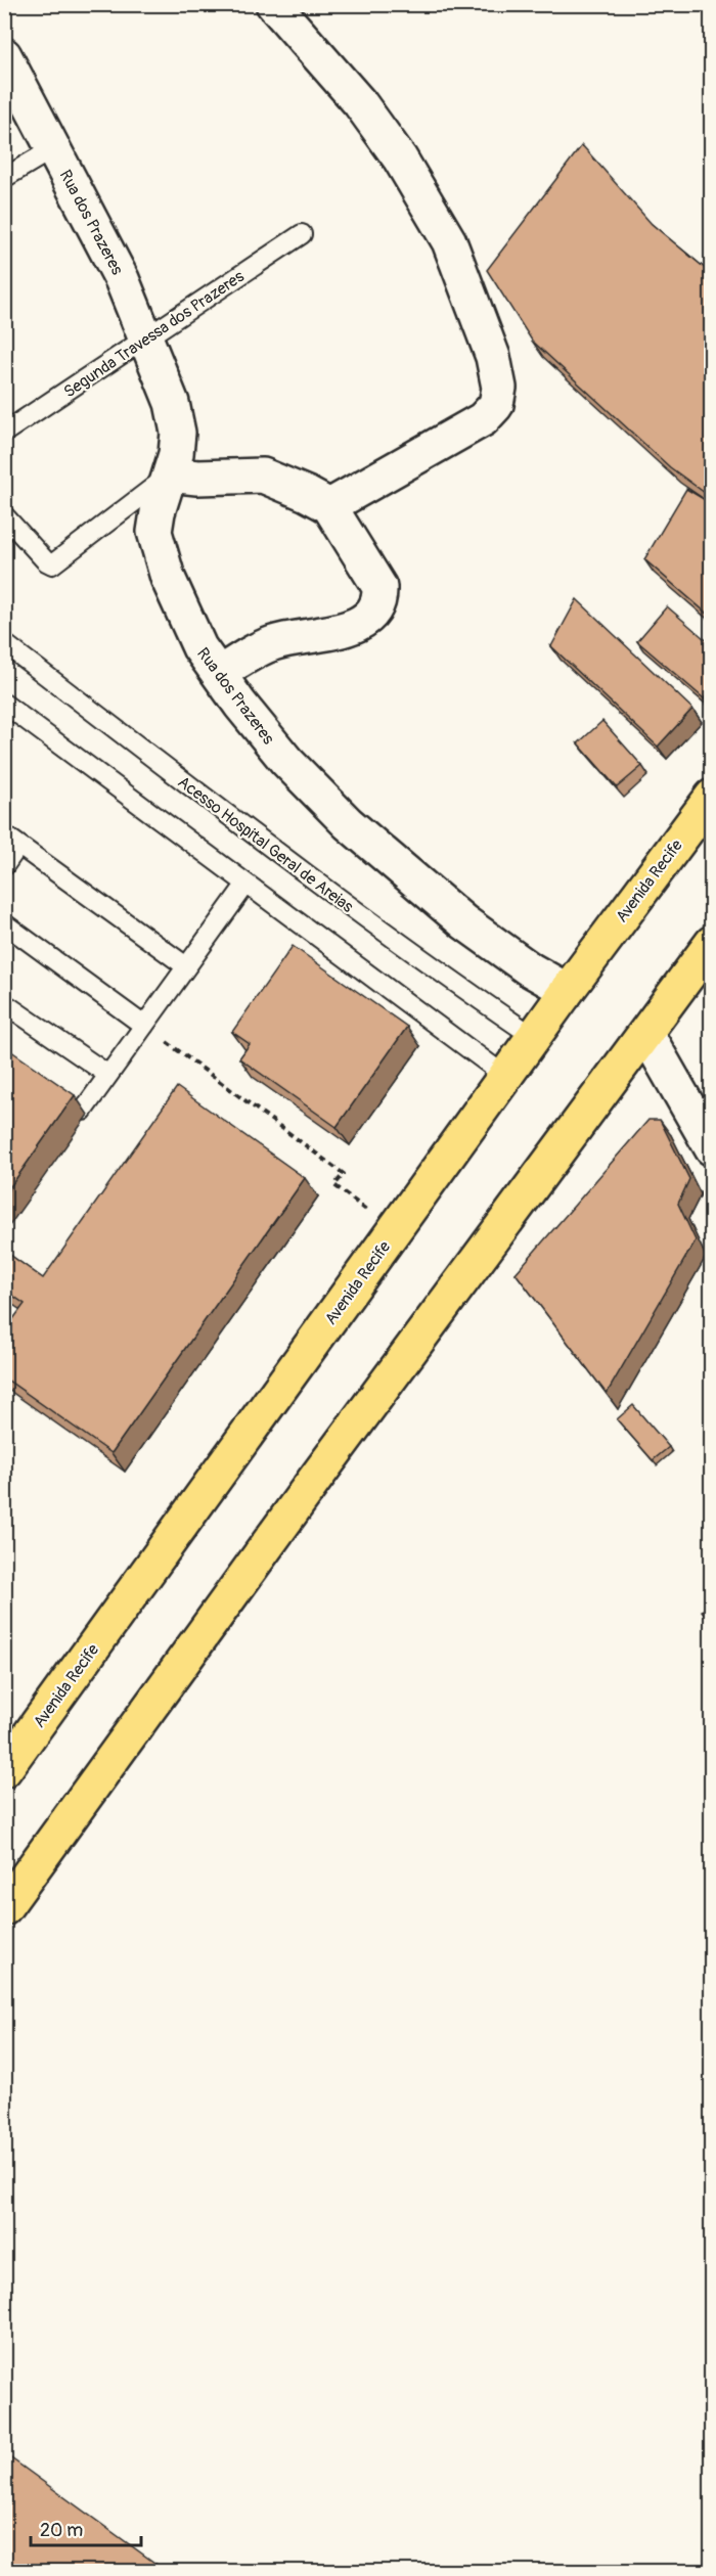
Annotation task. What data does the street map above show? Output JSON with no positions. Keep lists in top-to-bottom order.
{
  "streets": {
    "main road": ["Avenida Recife"],
    "street": ["Rua dos Prazeres"],
    "lane": ["Segunda Travessa dos Prazeres", "Acesso Hospital Geral de Areias"]
  },
  "crossings": [
    ["Rua dos Prazeres", "Segunda Travessa dos Prazeres"],
    ["Rua dos Prazeres", "Avenida Recife"],
    ["Acesso Hospital Geral de Areias", "Avenida Recife"]
  ],
  "scale_bar": "20 m"
}
